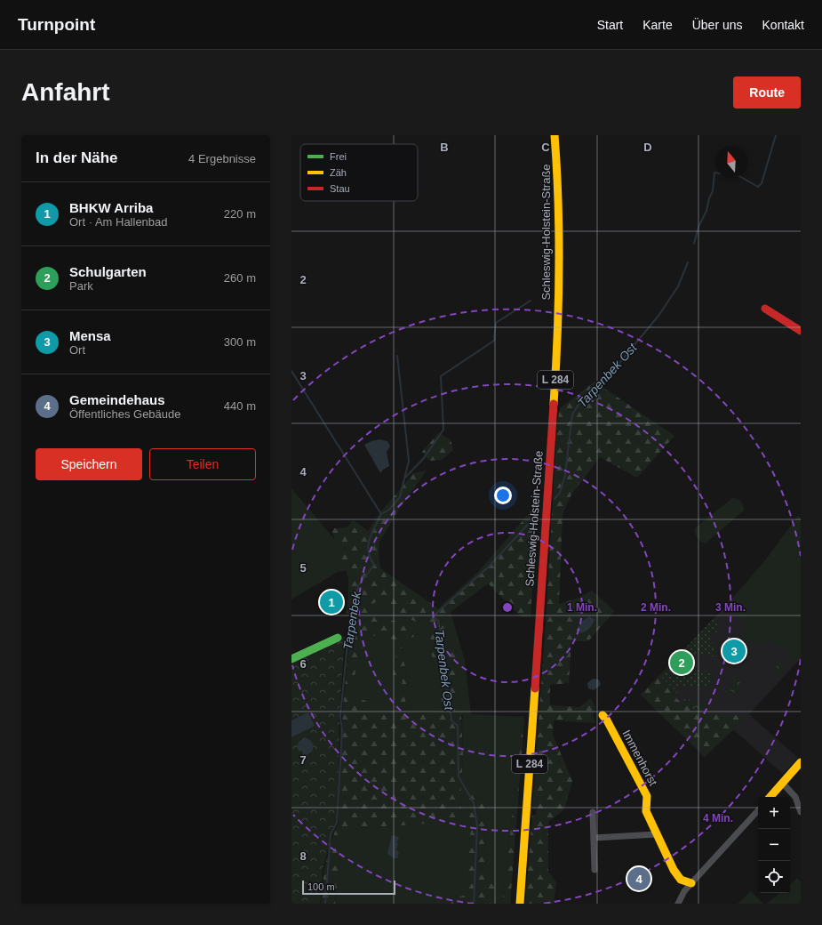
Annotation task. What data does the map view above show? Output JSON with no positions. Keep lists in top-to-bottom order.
{
  "streets": {
    "main road": ["Schleswig-Holstein-Straße", "L 284", "Immenhorst"]
  },
  "water": ["Tarpenbek Ost", "Tarpenbek"],
  "legend": ["Frei", "Zäh", "Stau"],
  "scale_bar": "100 m",
  "north": "top",
  "page": {
    "header": "Turnpoint",
    "nav": [
      "Start",
      "Karte",
      "Über uns",
      "Kontakt"
    ],
    "buttons": [
      "Route",
      ["Speichern", "Teilen"]
    ],
    "title": "Anfahrt",
    "heading": ["In der Nähe", "4 Ergebnisse"],
    "list": [
      {
        "mark": "1",
        "name": "BHKW Arriba",
        "note": "Ort · Am Hallenbad",
        "value": "220 m"
      },
      {
        "mark": "2",
        "name": "Schulgarten",
        "note": "Park",
        "value": "260 m"
      },
      {
        "mark": "3",
        "name": "Mensa",
        "note": "Ort",
        "value": "300 m"
      },
      {
        "mark": "4",
        "name": "Gemeindehaus",
        "note": "Öffentliches Gebäude",
        "value": "440 m"
      }
    ],
    "pins": [
      "1",
      "3",
      "2",
      "4"
    ],
    "map_buttons": ["+", "−"],
    "scale": "100 m"
  },
  "grid": {
    "columns": ["B", "C", "D"],
    "rows": [
      "2",
      "3",
      "4",
      "5",
      "6",
      "7",
      "8"
    ]
  },
  "rings": [
    "1 Min.",
    "2 Min.",
    "3 Min.",
    "4 Min."
  ]
}
